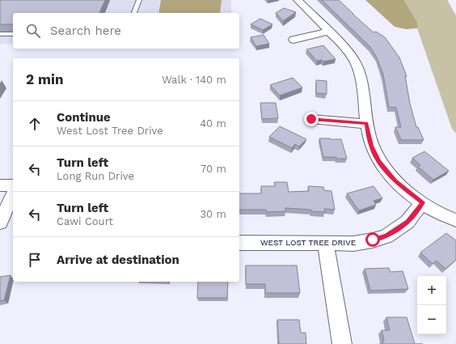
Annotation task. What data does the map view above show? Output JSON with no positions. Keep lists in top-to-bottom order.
{
  "streets": {
    "street": ["WEST LOST TREE DRIVE"]
  },
  "page": {
    "search": "Search here",
    "heading": ["2 min", "Walk · 140 m"],
    "list": [
      ["Continue", "West Lost Tree Drive", "40 m"],
      ["Turn left", "Long Run Drive", "70 m"],
      ["Turn left", "Cawi Court", "30 m"],
      "Arrive at destination"
    ],
    "map_buttons": ["+", "−"]
  }
}
